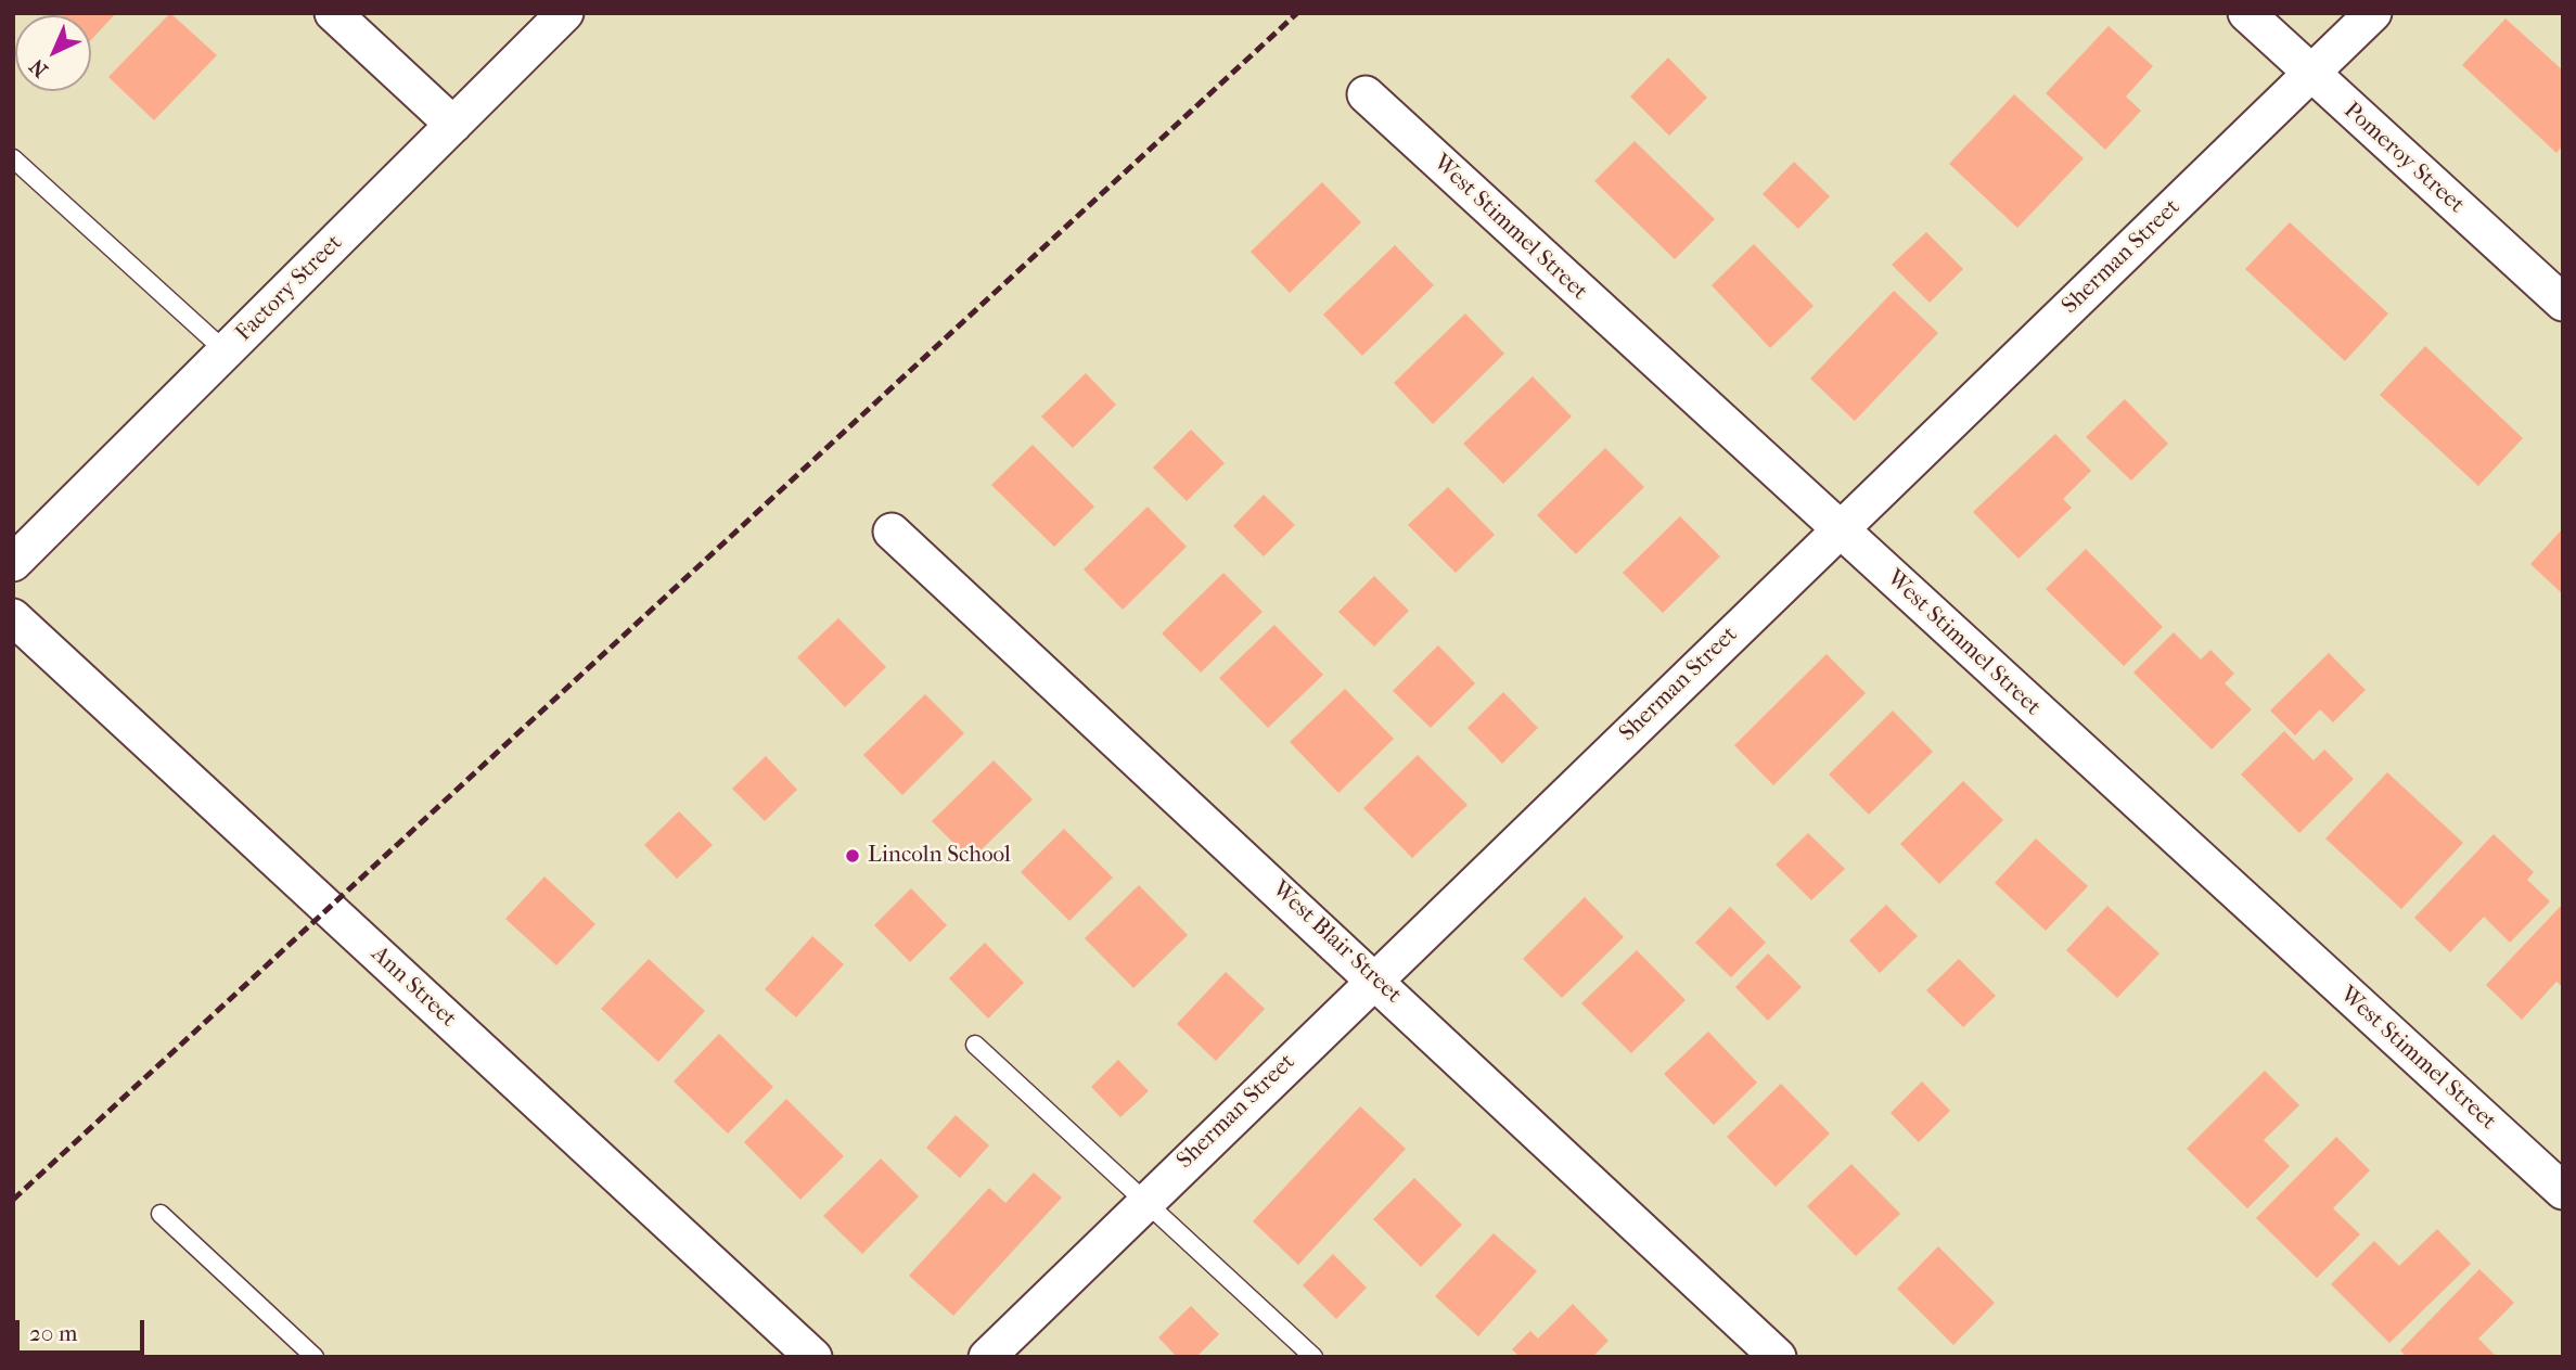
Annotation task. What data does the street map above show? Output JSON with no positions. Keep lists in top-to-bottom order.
{
  "streets": {
    "street": [
      "Pomeroy Street",
      "West Stimmel Street",
      "Sherman Street",
      "Factory Street",
      "West Blair Street",
      "Ann Street"
    ]
  },
  "crossings": [
    ["Pomeroy Street", "Sherman Street"],
    ["West Stimmel Street", "Sherman Street"],
    ["Sherman Street", "West Blair Street"]
  ],
  "places": ["Lincoln School"],
  "scale_bar": "20 m",
  "north": "bottom left"
}
